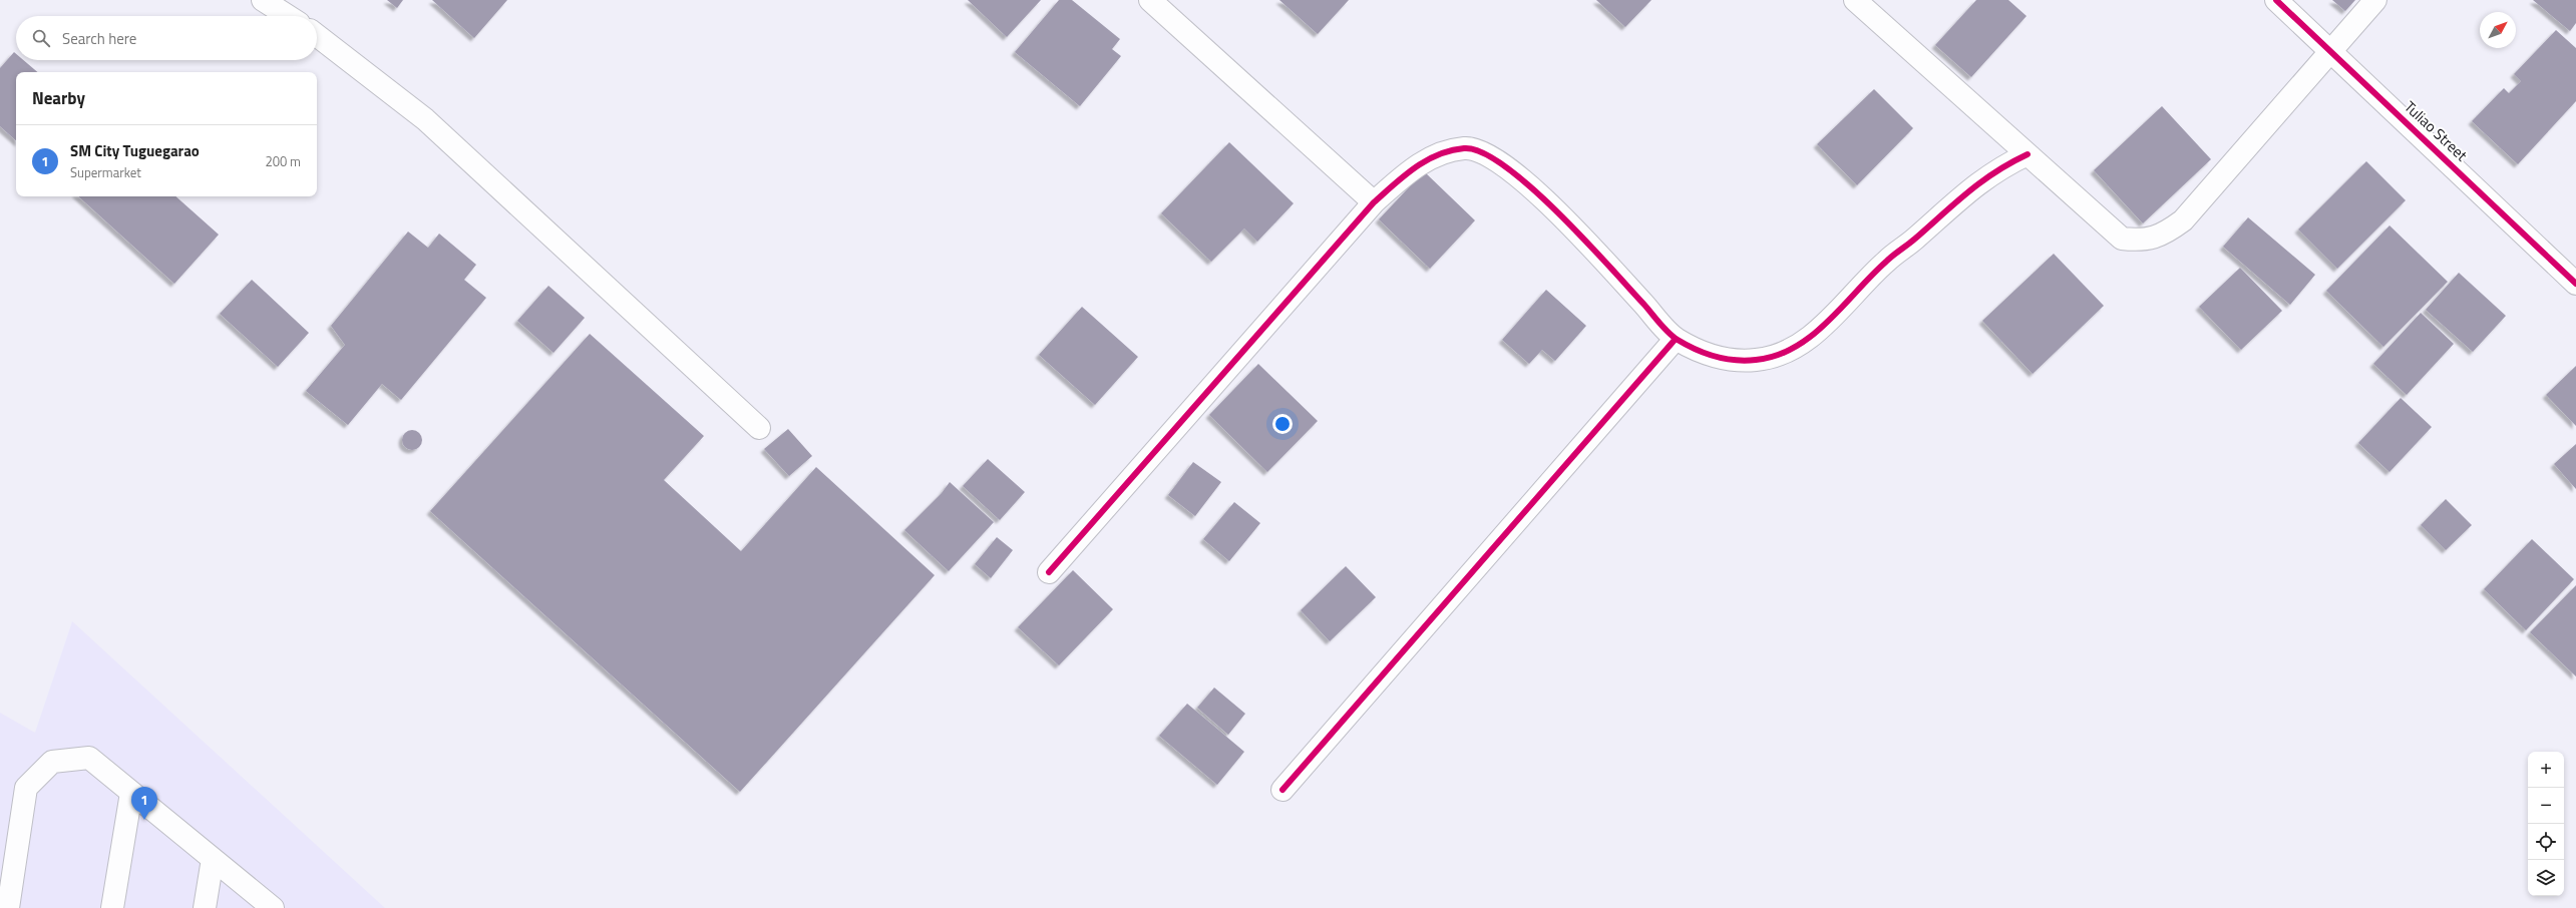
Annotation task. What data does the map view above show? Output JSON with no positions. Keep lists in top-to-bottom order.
{
  "streets": {
    "street": ["Tuliao Street"]
  },
  "north": "top right",
  "page": {
    "search": "Search here",
    "heading": "Nearby",
    "list": [
      {
        "mark": "1",
        "name": "SM City Tuguegarao",
        "note": "Supermarket",
        "value": "200 m"
      }
    ],
    "map_buttons": ["+", "−"],
    "pins": "1"
  }
}
